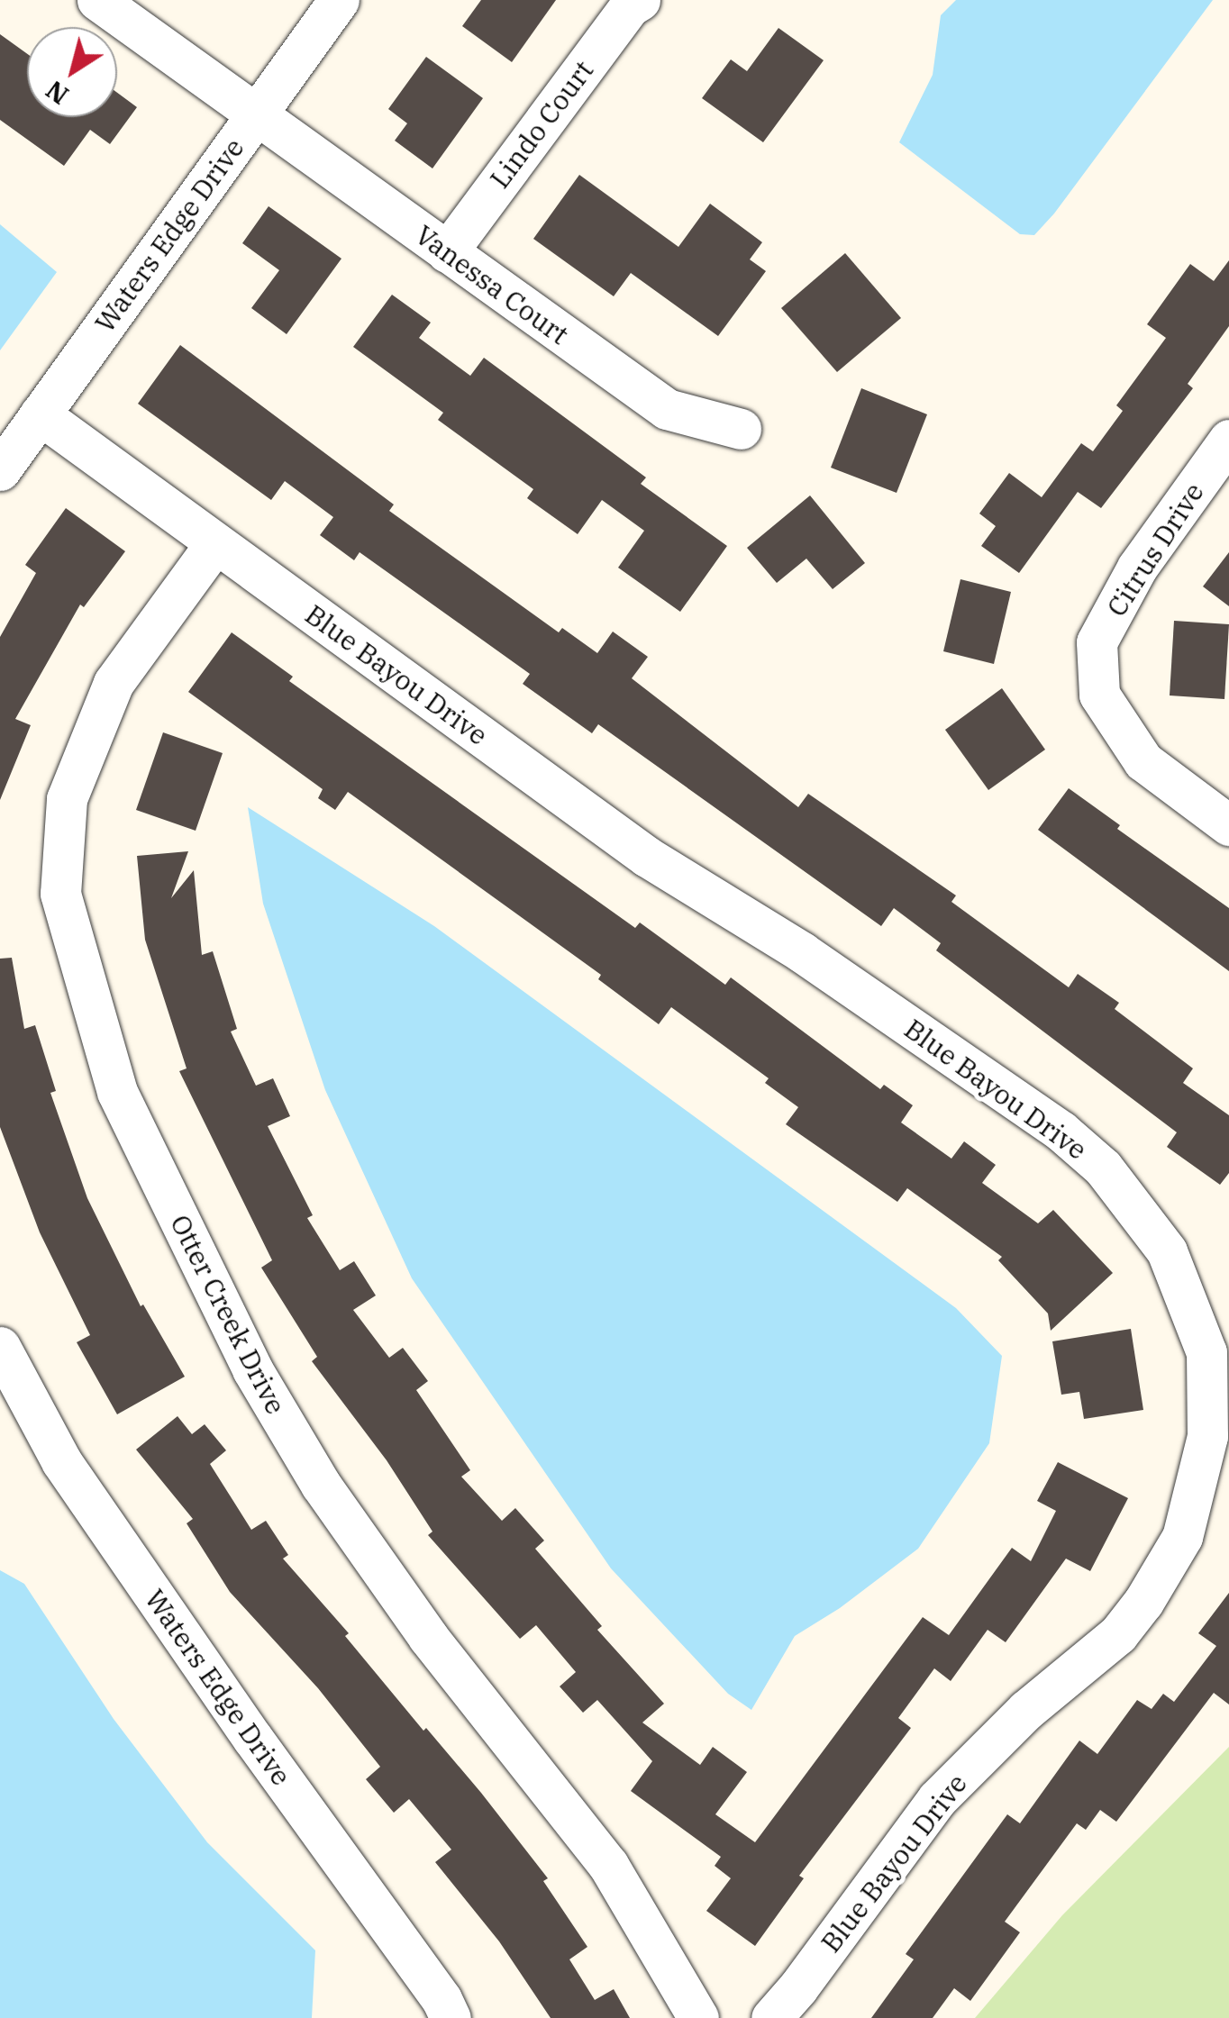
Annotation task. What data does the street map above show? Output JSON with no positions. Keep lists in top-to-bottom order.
{
  "streets": {
    "street": [
      "Lindo Court",
      "Waters Edge Drive",
      "Vanessa Court",
      "Citrus Drive",
      "Blue Bayou Drive",
      "Otter Creek Drive"
    ]
  },
  "crossings": [
    ["Lindo Court", "Vanessa Court"],
    ["Waters Edge Drive", "Vanessa Court"],
    ["Waters Edge Drive", "Blue Bayou Drive"],
    ["Blue Bayou Drive", "Otter Creek Drive"]
  ],
  "north": "bottom left"
}
